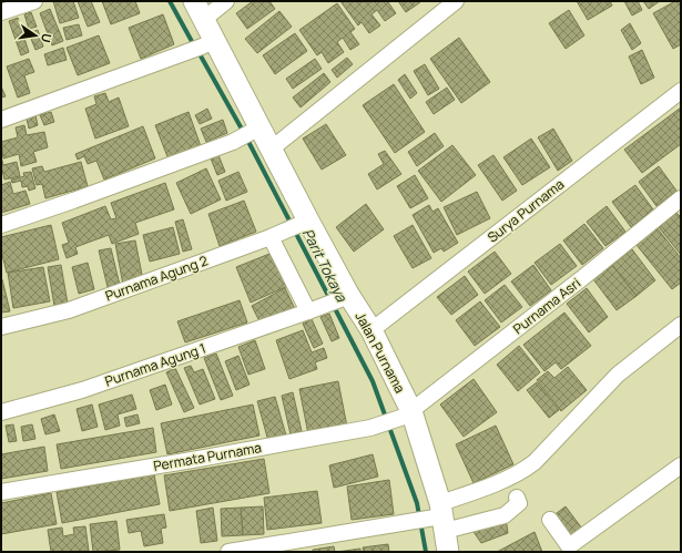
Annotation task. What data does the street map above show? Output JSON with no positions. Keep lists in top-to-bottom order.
{
  "streets": {
    "street": [
      "Surya Purnama",
      "Purnama Agung 2",
      "Purnama Asri",
      "Jalan Purnama",
      "Purnama Agung 1",
      "Permata Purnama"
    ]
  },
  "crossings": [
    ["Surya Purnama", "Jalan Purnama"],
    ["Purnama Agung 2", "Jalan Purnama"],
    ["Purnama Asri", "Jalan Purnama"],
    ["Purnama Asri", "Permata Purnama"],
    ["Jalan Purnama", "Purnama Agung 1"],
    ["Jalan Purnama", "Permata Purnama"]
  ],
  "water": ["Parit Tokaya"],
  "north": "right"
}
